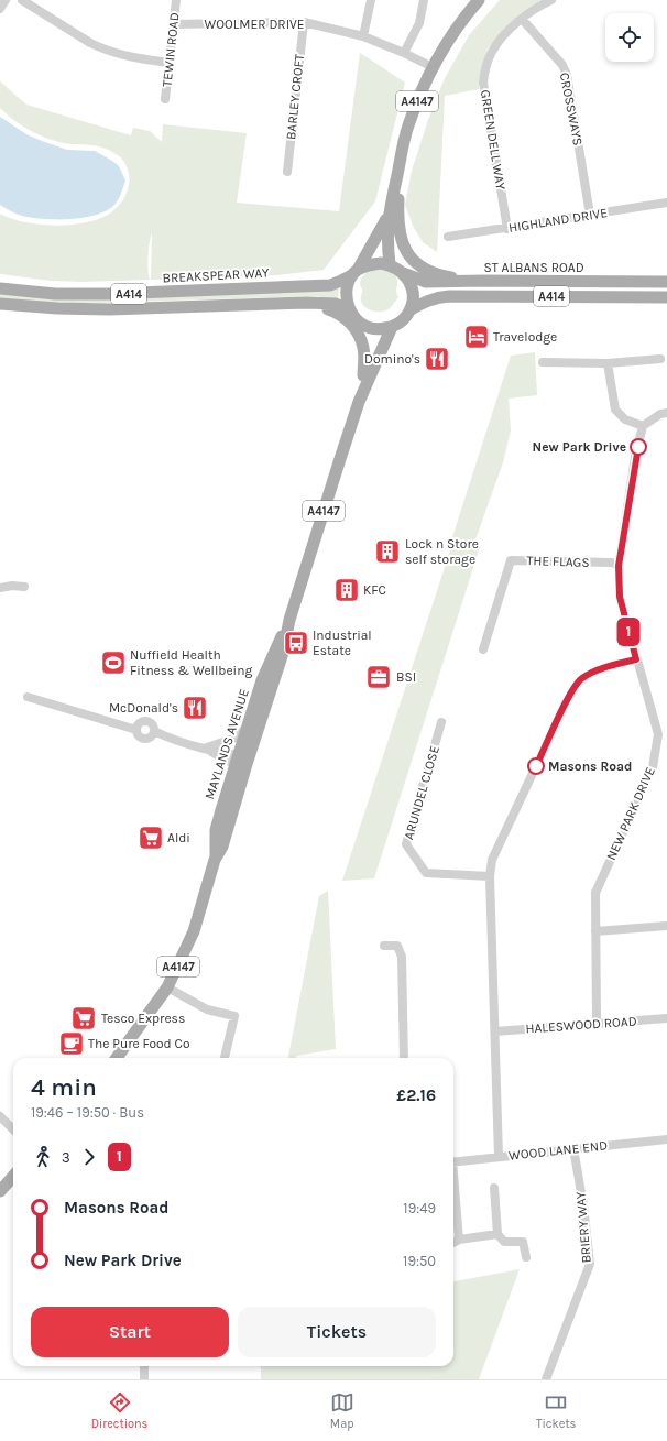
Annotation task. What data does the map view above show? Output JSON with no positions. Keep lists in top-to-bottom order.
{
  "streets": {
    "main road": [
      "A4147",
      "ST ALBANS ROAD",
      "BREAKSPEAR WAY",
      "A414",
      "MAYLANDS AVENUE"
    ],
    "street": [
      "WOOLMER DRIVE",
      "TEWIN ROAD",
      "BARLEY CROFT",
      "CROSSWAYS",
      "GREEN DELL WAY",
      "HIGHLAND DRIVE",
      "THE FLAGS",
      "ARUNDEL CLOSE",
      "NEW PARK DRIVE",
      "HALESWOOD ROAD",
      "WOOD LANE END",
      "BRIERY WAY"
    ]
  },
  "crossings": [
    ["WOOLMER DRIVE", "TEWIN ROAD"],
    ["WOOLMER DRIVE", "BARLEY CROFT"],
    ["WOOLMER DRIVE", "A4147"],
    ["A4147", "ST ALBANS ROAD"],
    ["A4147", "BREAKSPEAR WAY"],
    ["A4147", "A414"],
    ["A4147", "MAYLANDS AVENUE"],
    ["CROSSWAYS", "GREEN DELL WAY"],
    ["CROSSWAYS", "HIGHLAND DRIVE"],
    ["GREEN DELL WAY", "HIGHLAND DRIVE"],
    ["ST ALBANS ROAD", "BREAKSPEAR WAY"],
    ["ST ALBANS ROAD", "A414"],
    ["ST ALBANS ROAD", "MAYLANDS AVENUE"],
    ["BREAKSPEAR WAY", "A414"],
    ["BREAKSPEAR WAY", "MAYLANDS AVENUE"],
    ["A414", "MAYLANDS AVENUE"],
    ["THE FLAGS", "NEW PARK DRIVE"],
    ["NEW PARK DRIVE", "HALESWOOD ROAD"],
    ["WOOD LANE END", "BRIERY WAY"]
  ],
  "places": {
    "hotel": ["Travelodge"],
    "restaurant": ["Domino's", "McDonald's"],
    "other": ["New Park Drive", "Masons Road"],
    "building": ["Lock n Store self storage", "KFC"],
    "bus stop": ["Industrial Estate"],
    "sports": ["Nuffield Health Fitness & Wellbeing"],
    "office": ["BSI"],
    "supermarket": ["Aldi", "Tesco Express"],
    "cafe": ["The Pure Food Co"]
  },
  "lines": ["bus line 1"],
  "page": {
    "on_map": "1",
    "heading": ["4 min", "19:46 – 19:50 · Bus", "£2.16"],
    "legs": ["3", "1"],
    "list": [
      {
        "name": "Masons Road",
        "value": "19:49"
      },
      {
        "name": "New Park Drive",
        "value": "19:50"
      }
    ],
    "buttons": ["Start", "Tickets"],
    "tabs": ["Directions", "Map", "Tickets"]
  }
}
